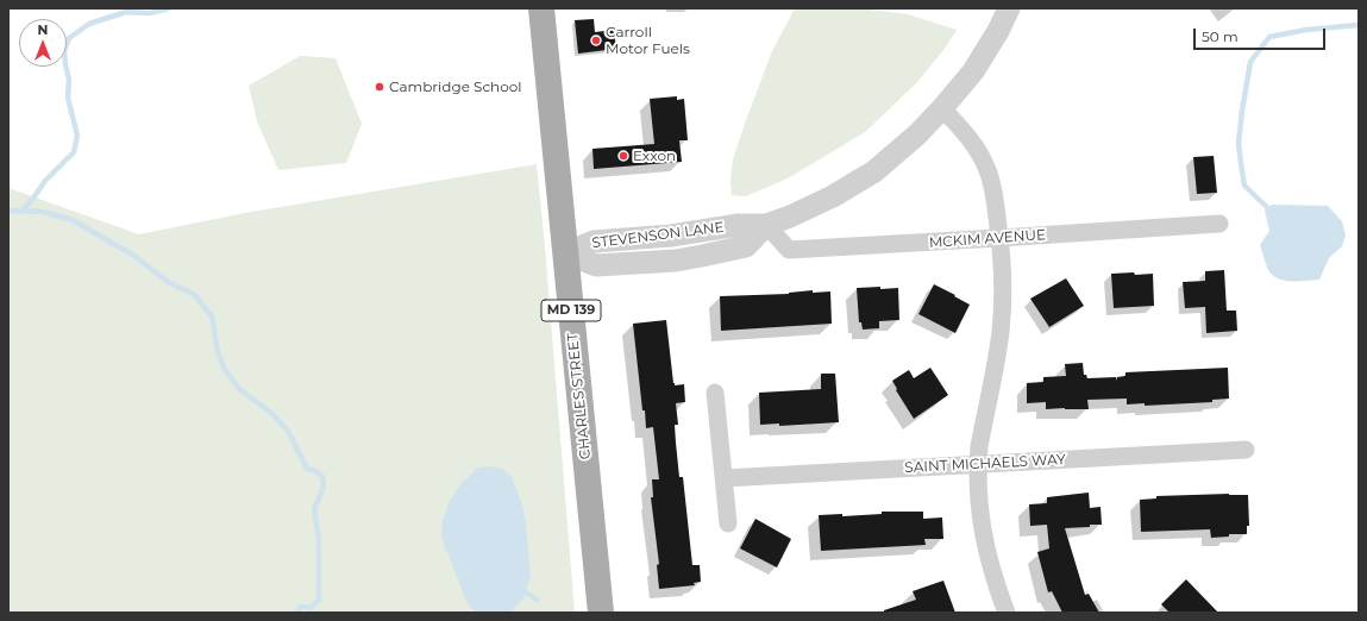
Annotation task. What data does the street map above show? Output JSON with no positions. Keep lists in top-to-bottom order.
{
  "streets": {
    "main road": ["MD 139", "CHARLES STREET"],
    "street": ["STEVENSON LANE", "MCKIM AVENUE", "SAINT MICHAELS WAY"]
  },
  "crossings": [
    ["STEVENSON LANE", "MCKIM AVENUE"],
    ["STEVENSON LANE", "CHARLES STREET"]
  ],
  "places": ["Carroll Motor Fuels", "Cambridge School", "Exxon"],
  "scale_bar": "50 m",
  "north": "top"
}
